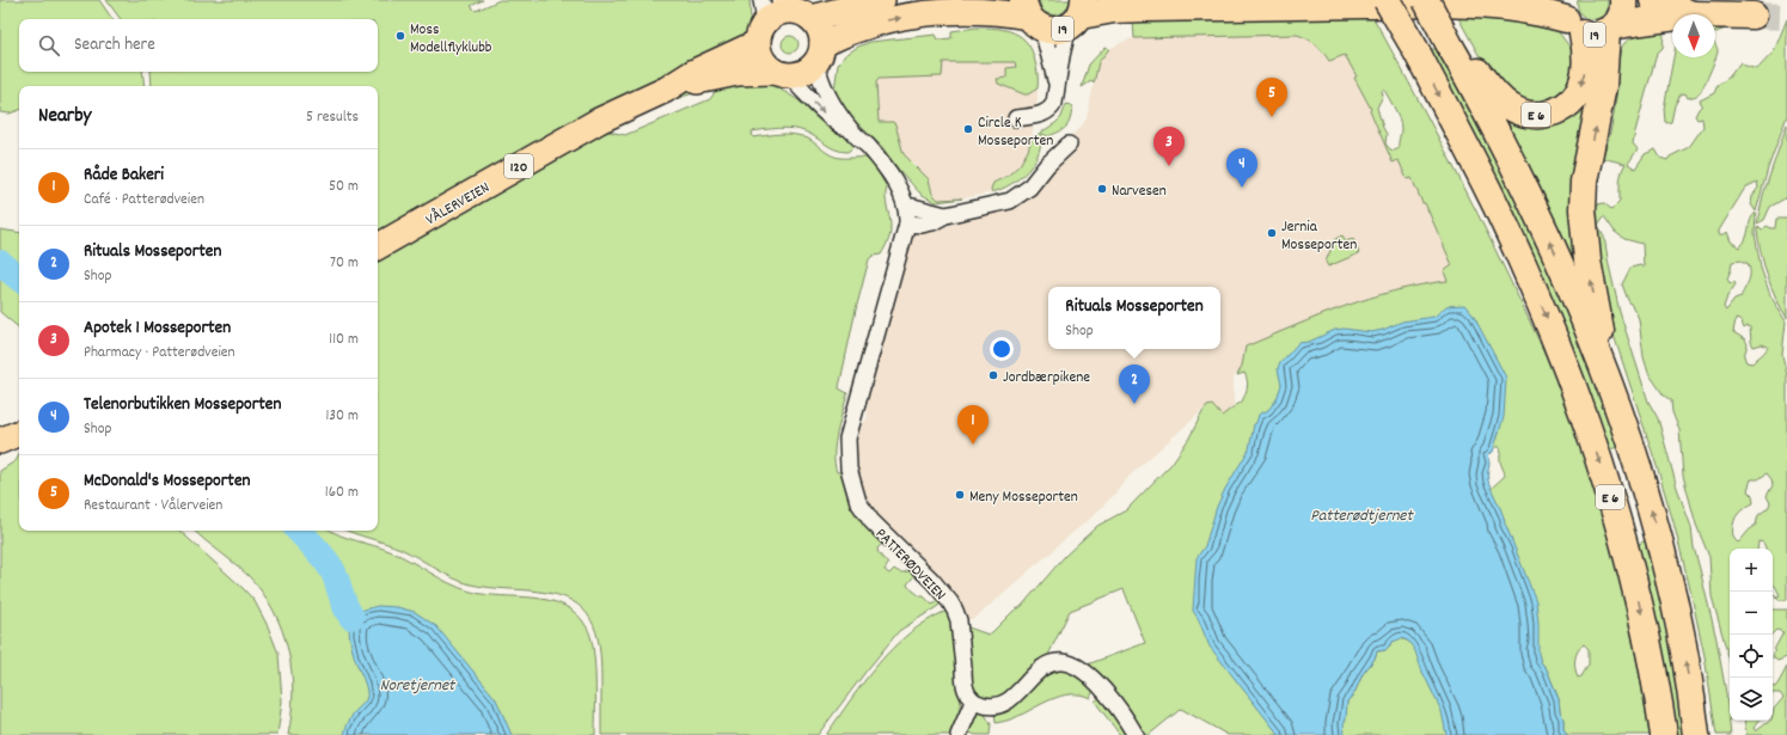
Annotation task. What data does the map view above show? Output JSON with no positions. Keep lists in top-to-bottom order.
{
  "streets": {
    "highway": ["19", "E 6"],
    "main road": ["120", "VÅLERVEIEN"],
    "street": ["PATTERØDVEIEN"]
  },
  "crossings": [
    ["19", "E 6"],
    ["19", "120"],
    ["120", "VÅLERVEIEN"],
    ["120", "PATTERØDVEIEN"],
    ["VÅLERVEIEN", "PATTERØDVEIEN"]
  ],
  "water": ["Patterødtjernet", "Noretjernet"],
  "places": [
    "Moss Modellflyklubb",
    "Circle K Mosseporten",
    "Narvesen",
    "Jernia Mosseporten",
    "Jordbærpikene",
    "Meny Mosseporten"
  ],
  "north": "bottom",
  "page": {
    "search": "Search here",
    "pins": [
      "5",
      "3",
      "4",
      "2",
      "1"
    ],
    "heading": ["Nearby", "5 results"],
    "list": [
      {
        "mark": "1",
        "name": "Råde Bakeri",
        "note": "Café · Patterødveien",
        "value": "50 m"
      },
      {
        "mark": "2",
        "name": "Rituals Mosseporten",
        "note": "Shop",
        "value": "70 m"
      },
      {
        "mark": "3",
        "name": "Apotek 1 Mosseporten",
        "note": "Pharmacy · Patterødveien",
        "value": "110 m"
      },
      {
        "mark": "4",
        "name": "Telenorbutikken Mosseporten",
        "note": "Shop",
        "value": "130 m"
      },
      {
        "mark": "5",
        "name": "McDonald's Mosseporten",
        "note": "Restaurant · Vålerveien",
        "value": "160 m"
      }
    ],
    "popup": ["Rituals Mosseporten", "Shop"],
    "map_buttons": ["+", "−"]
  }
}
